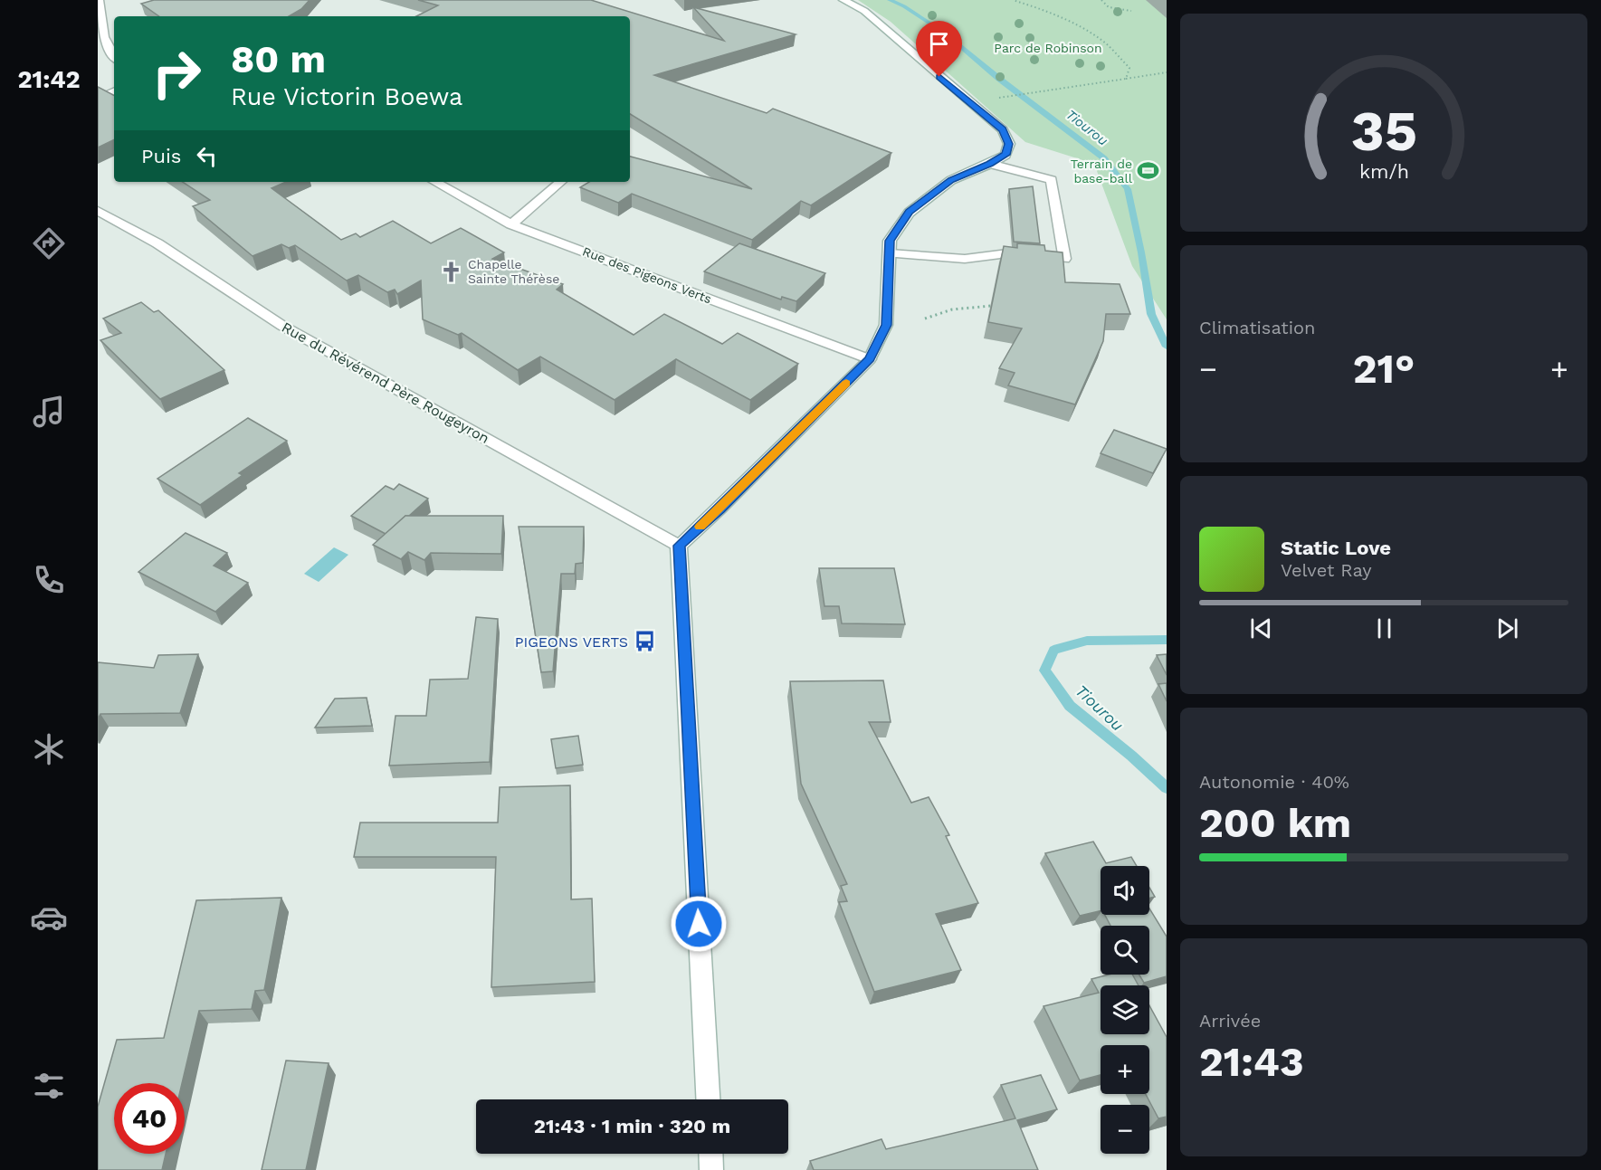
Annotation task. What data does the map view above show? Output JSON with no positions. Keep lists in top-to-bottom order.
{
  "streets": {
    "street": ["Rue des Pigeons Verts", "Rue du Révérend Père Rougeyron"]
  },
  "water": ["Tiourou"],
  "parks": ["Parc de Robinson"],
  "places": {
    "sports": ["Terrain de base-ball"],
    "church": ["Chapelle Sainte Thérèse"],
    "bus stop": ["PIGEONS VERTS"]
  },
  "page": {
    "tabs": "21:42",
    "turn": ["80 m", "Rue Victorin Boewa"],
    "then": "Puis",
    "tile": [
      "Climatisation",
      ["Autonomie · 40%", "200 km"],
      ["Arrivée", "21:43"]
    ],
    "heat": ["−", "21°", "+"],
    "song": ["Static Love", "Velvet Ray"],
    "map_buttons": ["+", "−"],
    "limit": "40",
    "trip": "21:43 · 1 min · 320 m",
    "gauge": ["35", "km/h"]
  }
}
